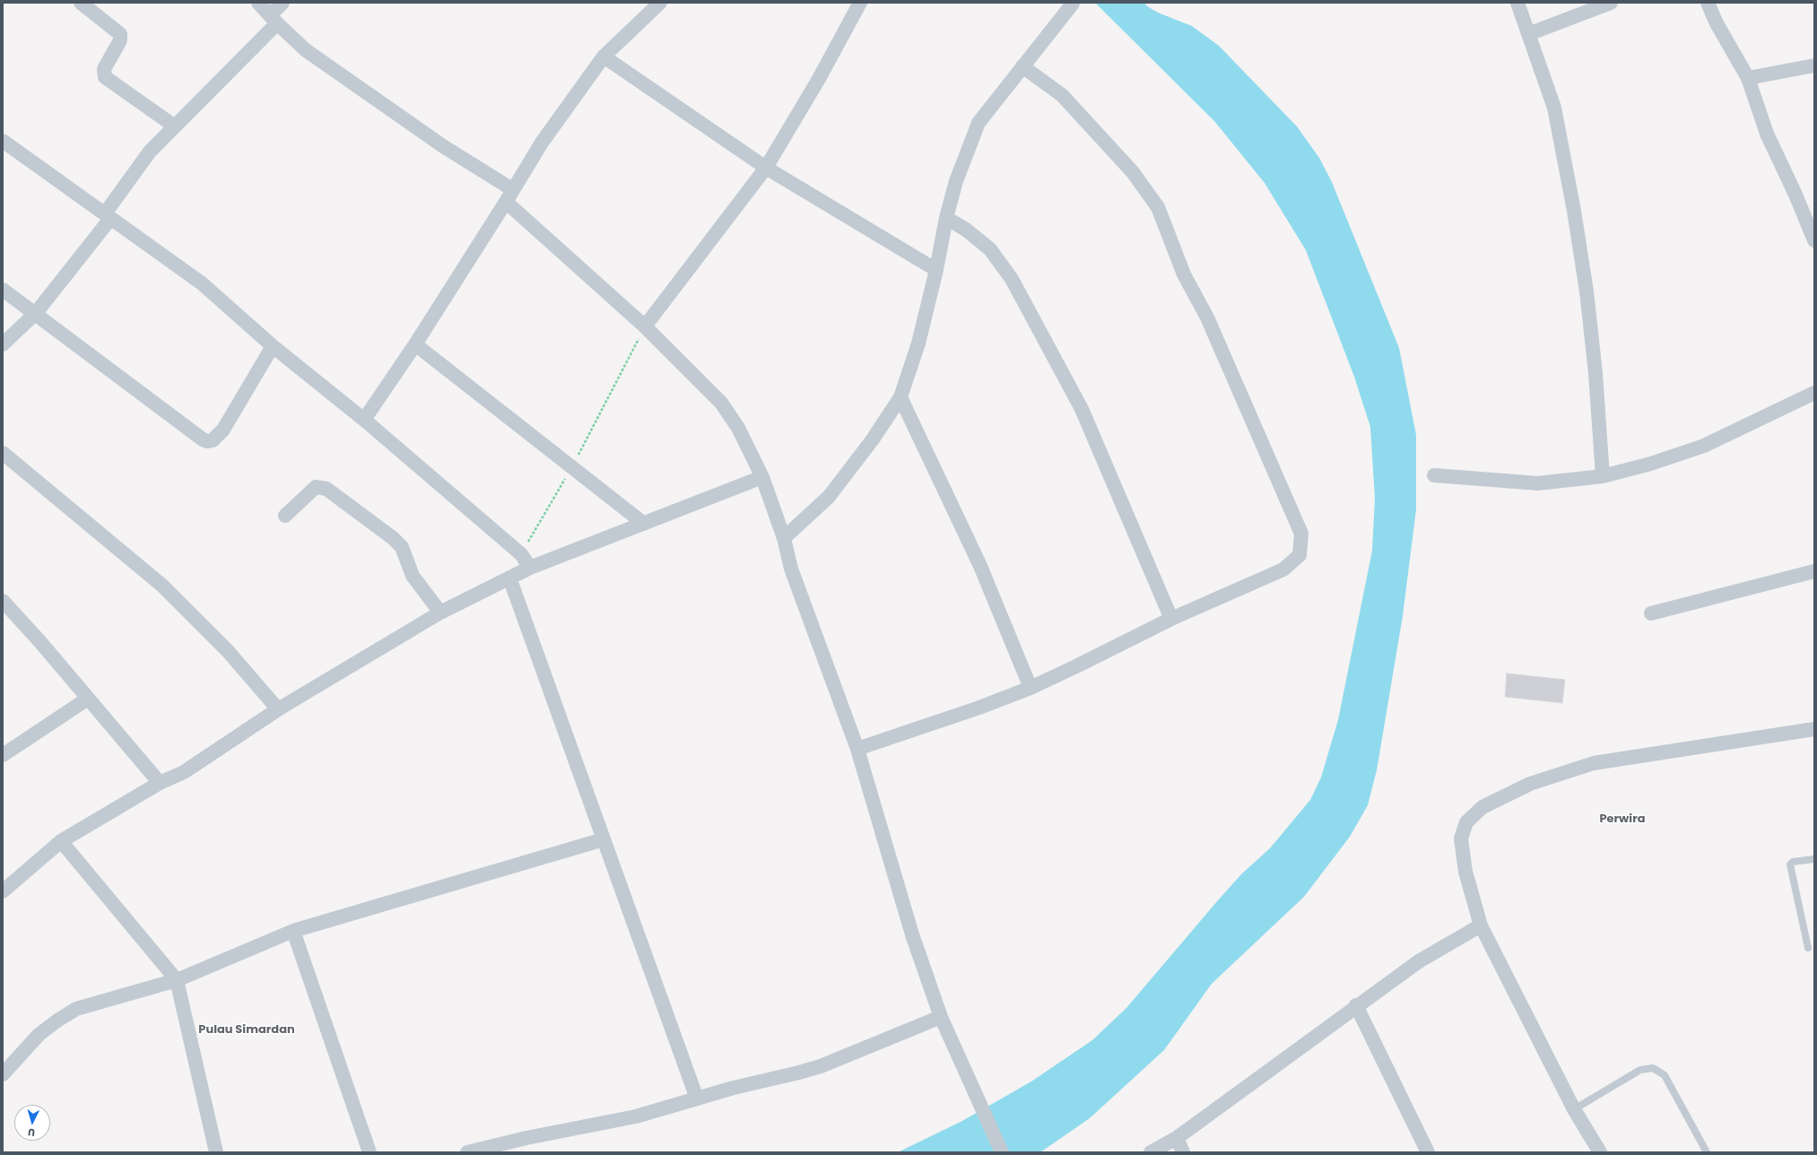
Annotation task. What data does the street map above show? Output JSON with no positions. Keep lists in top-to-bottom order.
{
  "districts": ["Perwira", "Pulau Simardan"],
  "north": "bottom"
}
